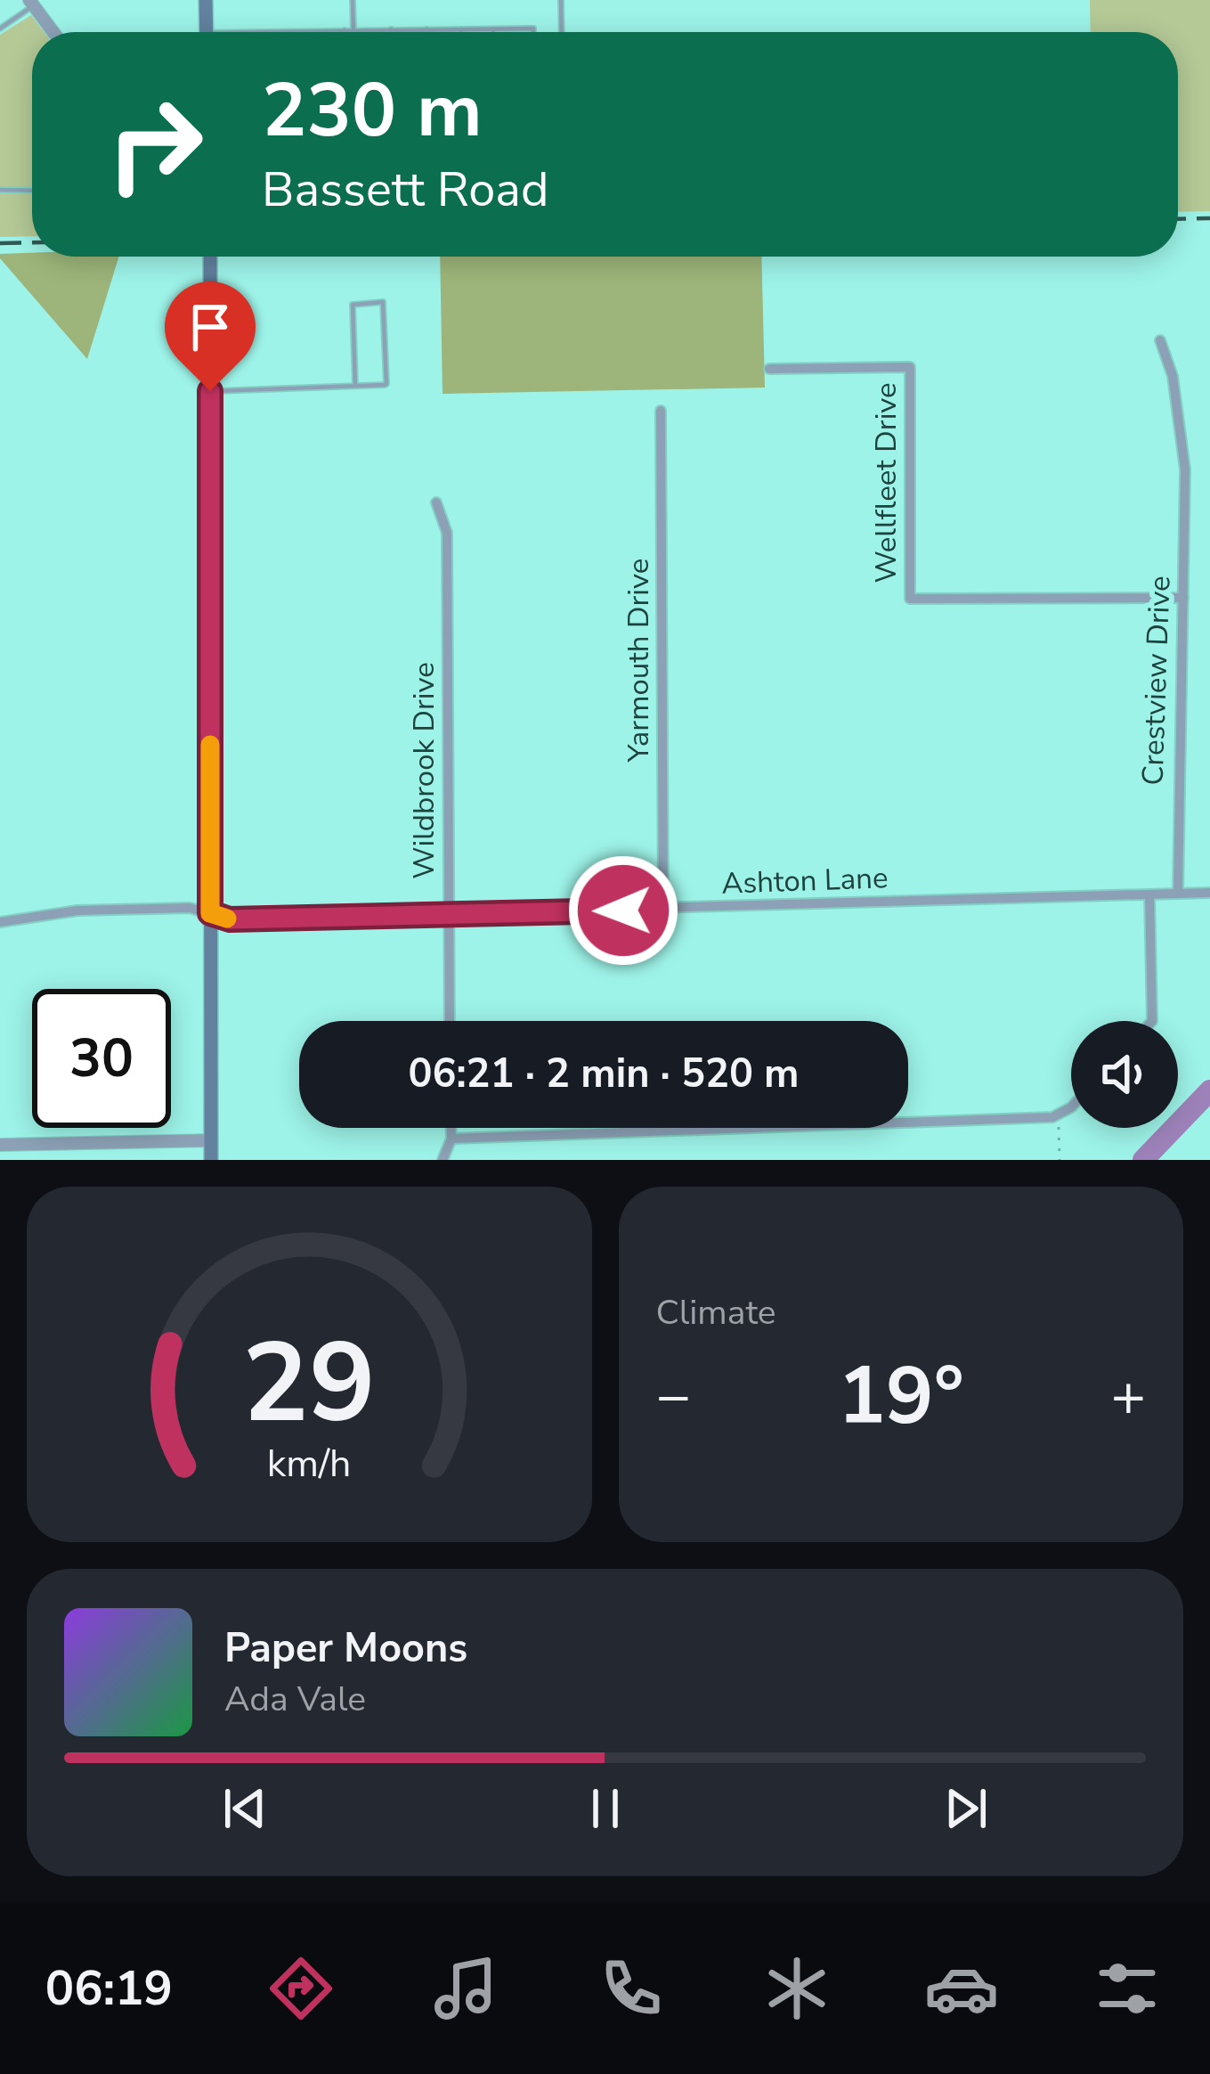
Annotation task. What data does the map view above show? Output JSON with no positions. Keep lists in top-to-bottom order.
{
  "streets": {
    "street": [
      "Wellfleet Drive",
      "Yarmouth Drive",
      "Crestview Drive",
      "Wildbrook Drive",
      "Ashton Lane"
    ]
  },
  "crossings": [
    ["Wellfleet Drive", "Crestview Drive"],
    ["Yarmouth Drive", "Ashton Lane"],
    ["Crestview Drive", "Ashton Lane"],
    ["Wildbrook Drive", "Ashton Lane"]
  ],
  "page": {
    "turn": ["230 m", "Bassett Road"],
    "limit": "30",
    "trip": "06:21 · 2 min · 520 m",
    "tile": "Climate",
    "heat": ["−", "19°", "+"],
    "song": ["Paper Moons", "Ada Vale"],
    "tabs": "06:19",
    "gauge": ["29", "km/h"]
  }
}
